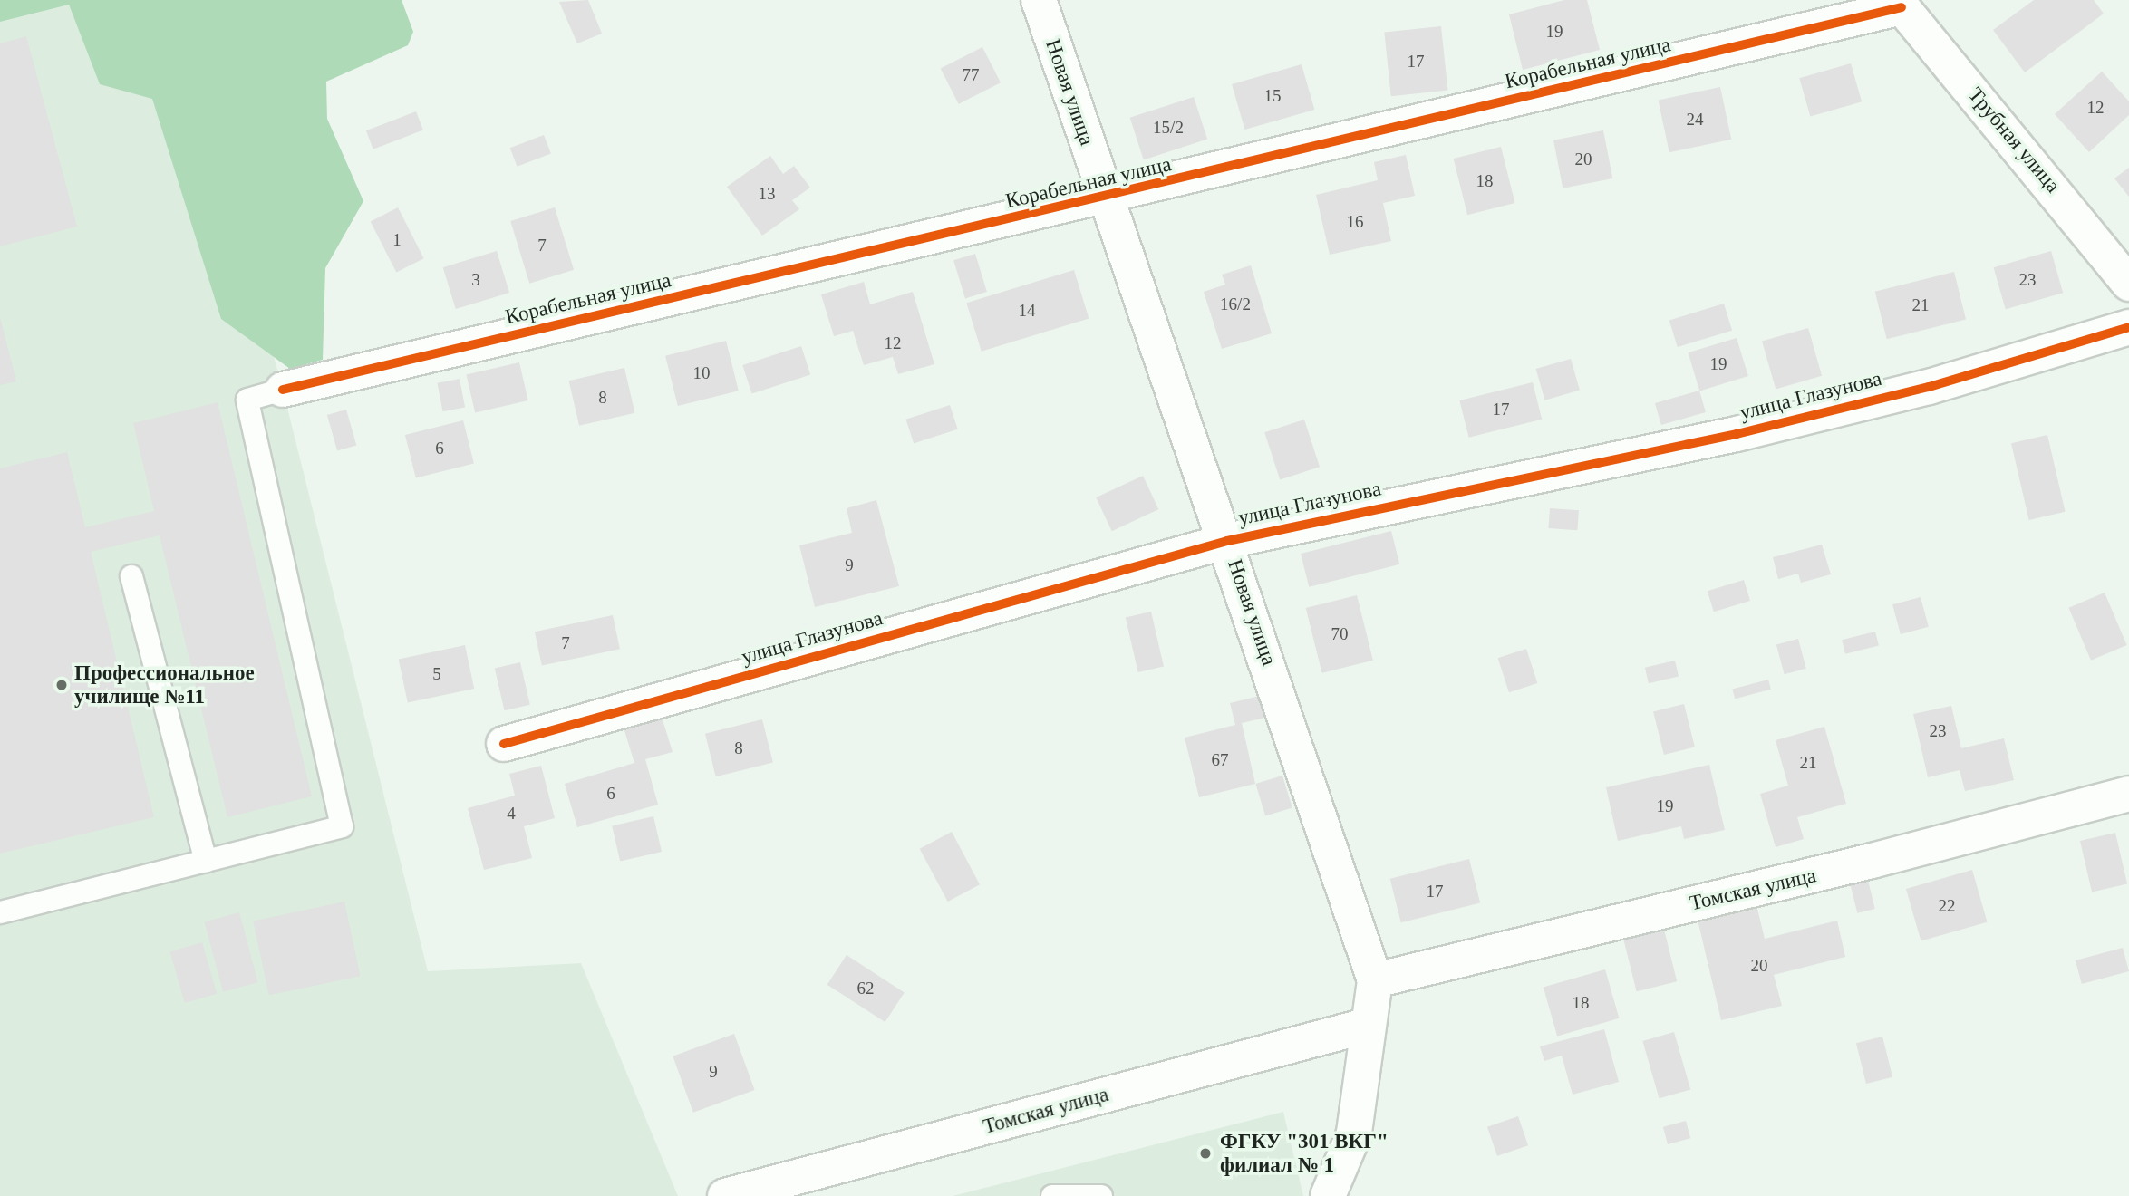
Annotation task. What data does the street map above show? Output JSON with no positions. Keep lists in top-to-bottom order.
{
  "streets": {
    "street": [
      "Корабельная улица",
      "Новая улица",
      "Трубная улица",
      "улица Глазунова",
      "Томская улица"
    ]
  },
  "crossings": [
    ["Корабельная улица", "Новая улица"],
    ["Корабельная улица", "Трубная улица"],
    ["Новая улица", "улица Глазунова"],
    ["Новая улица", "Томская улица"]
  ],
  "places": ["Профессиональное училище №11", "ФГКУ \"301 ВКГ\" филиал № 1"],
  "house_numbers": [
    "19",
    "17",
    "77",
    "15",
    "12",
    "24",
    "15/2",
    "20",
    "18",
    "13",
    "16",
    "1",
    "7",
    "3",
    "23",
    "16/2",
    "21",
    "14",
    "12",
    "19",
    "10",
    "8",
    "17",
    "6",
    "9",
    "70",
    "7",
    "5",
    "23",
    "8",
    "67",
    "21",
    "6",
    "19",
    "4",
    "17",
    "22",
    "20",
    "62",
    "18",
    "9"
  ]
}
